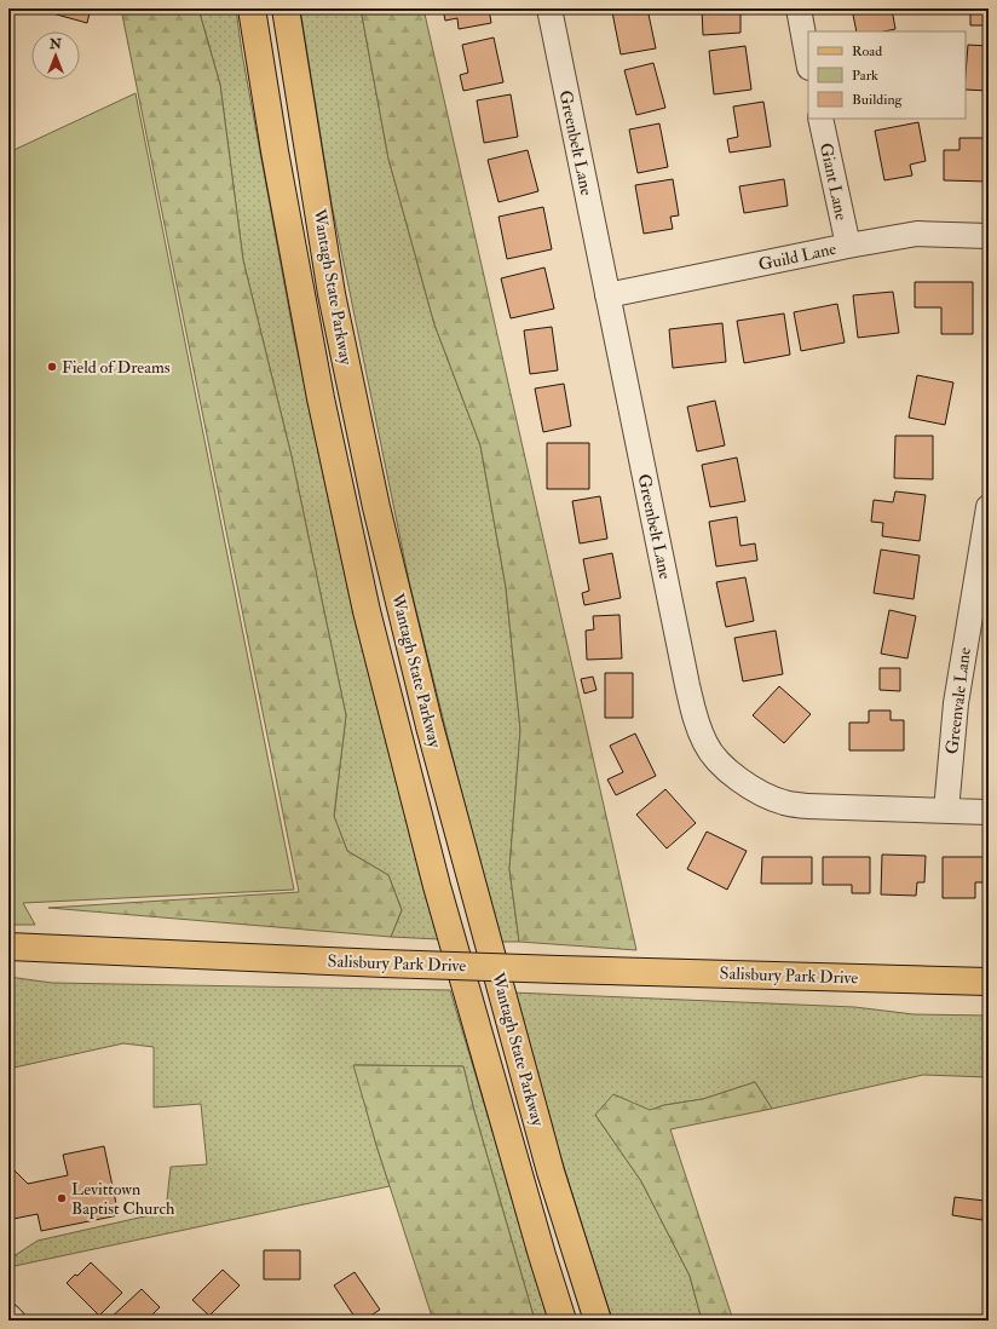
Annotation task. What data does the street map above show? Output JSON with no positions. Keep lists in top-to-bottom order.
{
  "streets": {
    "main road": ["Wantagh State Parkway", "Salisbury Park Drive"],
    "street": [
      "Greenbelt Lane",
      "Giant Lane",
      "Guild Lane",
      "Greenvale Lane"
    ]
  },
  "crossings": [
    ["Greenbelt Lane", "Guild Lane"],
    ["Greenbelt Lane", "Greenvale Lane"],
    ["Giant Lane", "Guild Lane"]
  ],
  "places": ["Field of Dreams", "Levittown Baptist Church"],
  "legend": ["Road", "Park", "Building"],
  "north": "top"
}
